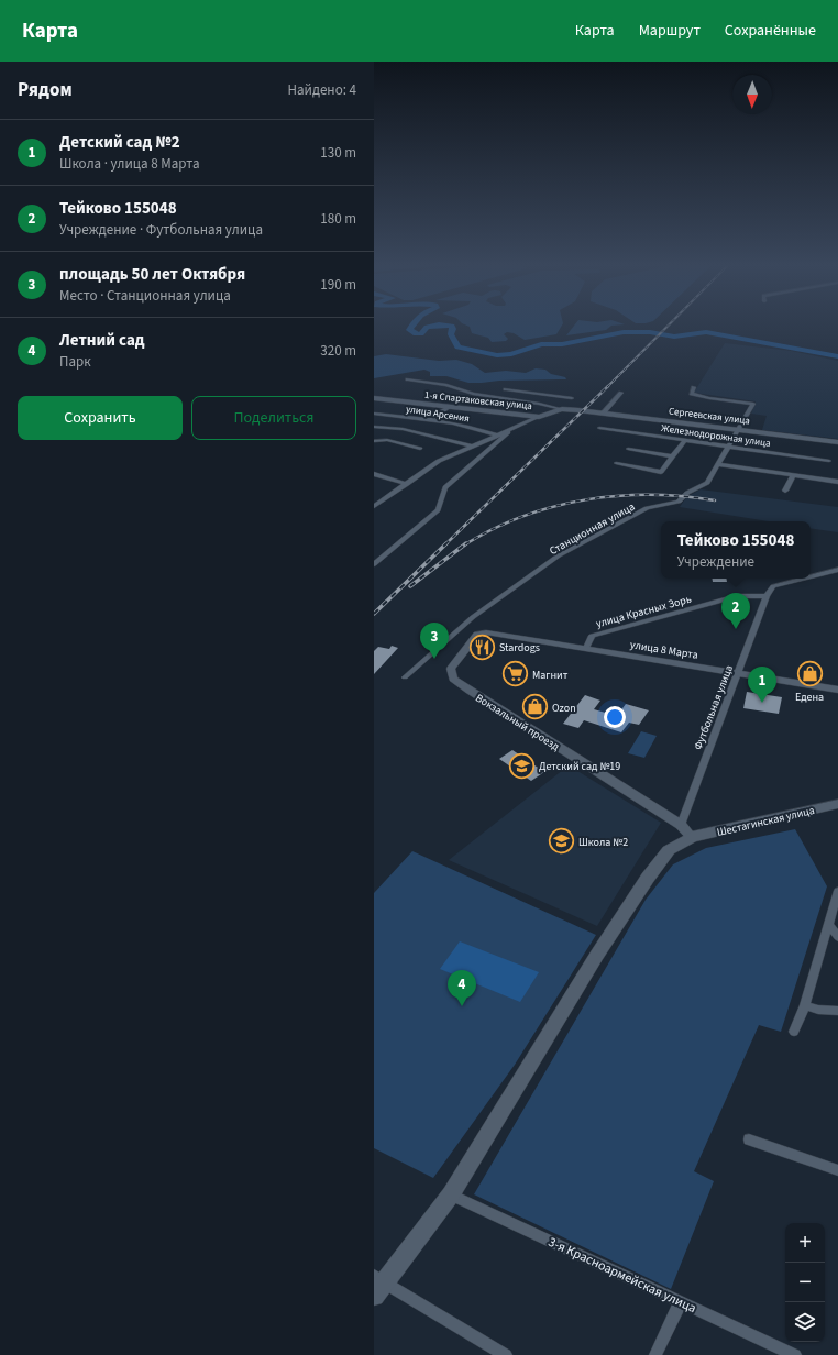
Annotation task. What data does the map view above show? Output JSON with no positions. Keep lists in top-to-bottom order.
{
  "streets": {
    "main road": ["Шестагинская улица"],
    "street": [
      "1-я Спартаковская улица",
      "улица Арсения",
      "Сергеевская улица",
      "Железнодорожная улица",
      "Станционная улица",
      "улица Красных Зорь",
      "улица 8 Марта",
      "Футбольная улица",
      "Вокзальный проезд",
      "3-я Красноармейская улица"
    ]
  },
  "crossings": [
    ["1-я Спартаковская улица", "Сергеевская улица"],
    ["Сергеевская улица", "Станционная улица"],
    ["Железнодорожная улица", "Станционная улица"],
    ["улица Красных Зорь", "улица 8 Марта"],
    ["улица Красных Зорь", "Футбольная улица"],
    ["улица 8 Марта", "Футбольная улица"],
    ["улица 8 Марта", "Вокзальный проезд"],
    ["Футбольная улица", "Вокзальный проезд"],
    ["Футбольная улица", "Шестагинская улица"],
    ["Вокзальный проезд", "Шестагинская улица"],
    ["Шестагинская улица", "3-я Красноармейская улица"]
  ],
  "places": {
    "restaurant": ["Stardogs"],
    "supermarket": ["Магнит"],
    "shop": ["Едена", "Ozon"],
    "school or university": ["Детский сад №19", "Школа №2"]
  },
  "north": "bottom",
  "page": {
    "header": "Карта",
    "nav": ["Карта", "Маршрут", "Сохранённые"],
    "heading": ["Рядом", "Найдено: 4"],
    "list": [
      {
        "mark": "1",
        "name": "Детский сад №2",
        "note": "Школа · улица 8 Марта",
        "value": "130 m"
      },
      {
        "mark": "2",
        "name": "Тейково 155048",
        "note": "Учреждение · Футбольная улица",
        "value": "180 m"
      },
      {
        "mark": "3",
        "name": "площадь 50 лет Октября",
        "note": "Место · Станционная улица",
        "value": "190 m"
      },
      {
        "mark": "4",
        "name": "Летний сад",
        "note": "Парк",
        "value": "320 m"
      }
    ],
    "buttons": ["Сохранить", "Поделиться"],
    "popup": ["Тейково 155048", "Учреждение"],
    "pins": [
      "2",
      "3",
      "1",
      "4"
    ],
    "map_buttons": ["+", "−"]
  }
}
